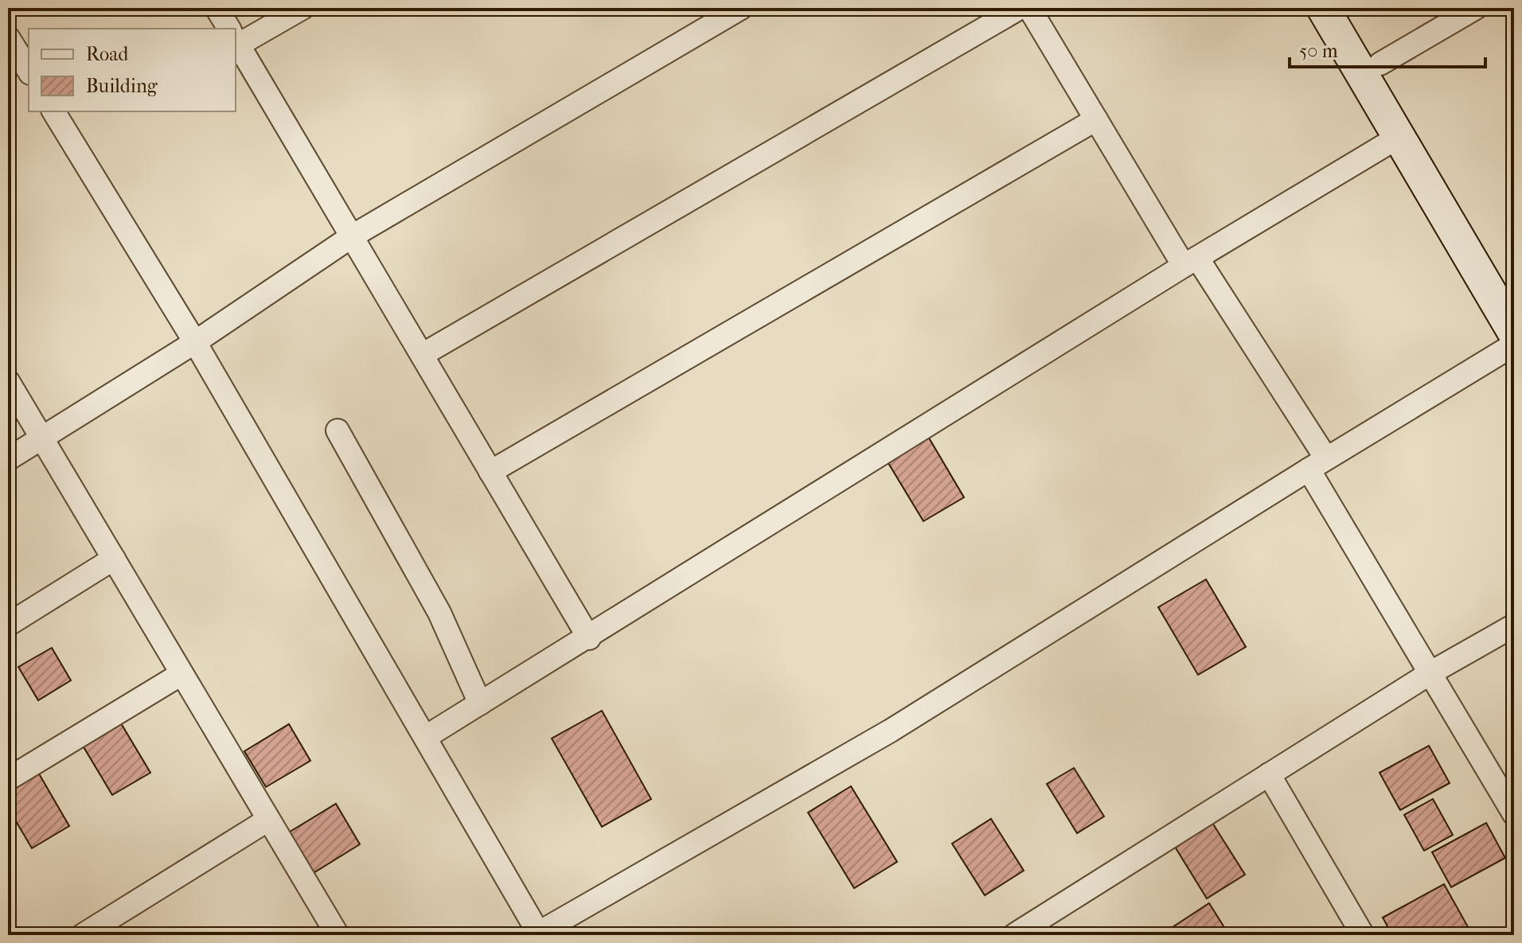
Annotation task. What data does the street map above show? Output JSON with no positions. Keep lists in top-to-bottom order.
{
  "legend": ["Road", "Building"],
  "scale_bar": "50 m"
}
